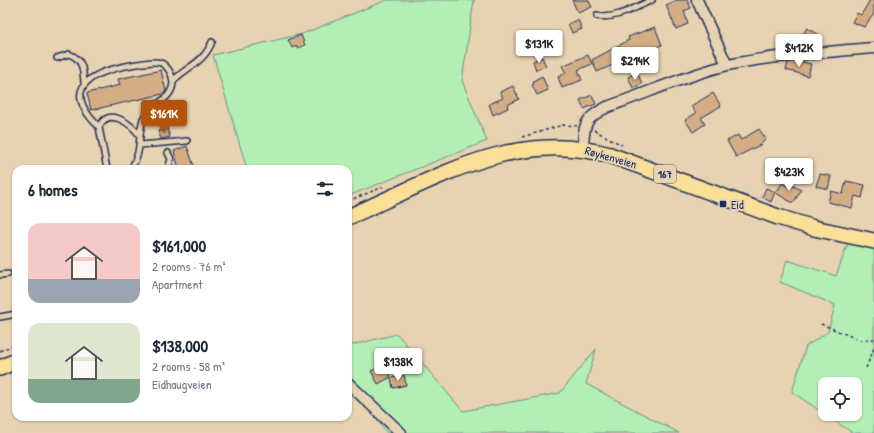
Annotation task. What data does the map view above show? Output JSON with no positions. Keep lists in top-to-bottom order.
{
  "streets": {
    "main road": ["Røykenveien", "167"]
  },
  "places": {
    "transit": ["Eid"]
  },
  "page": {
    "price": [
      "$131K",
      "$412K",
      "$214K",
      "$161K",
      "$423K",
      "$138K"
    ],
    "heading": "6 homes",
    "list": [
      {
        "name": "$161,000",
        "note": "2 rooms · 76 m² · Apartment"
      },
      {
        "name": "$138,000",
        "note": "2 rooms · 58 m² · Eidhaugveien"
      }
    ]
  }
}
